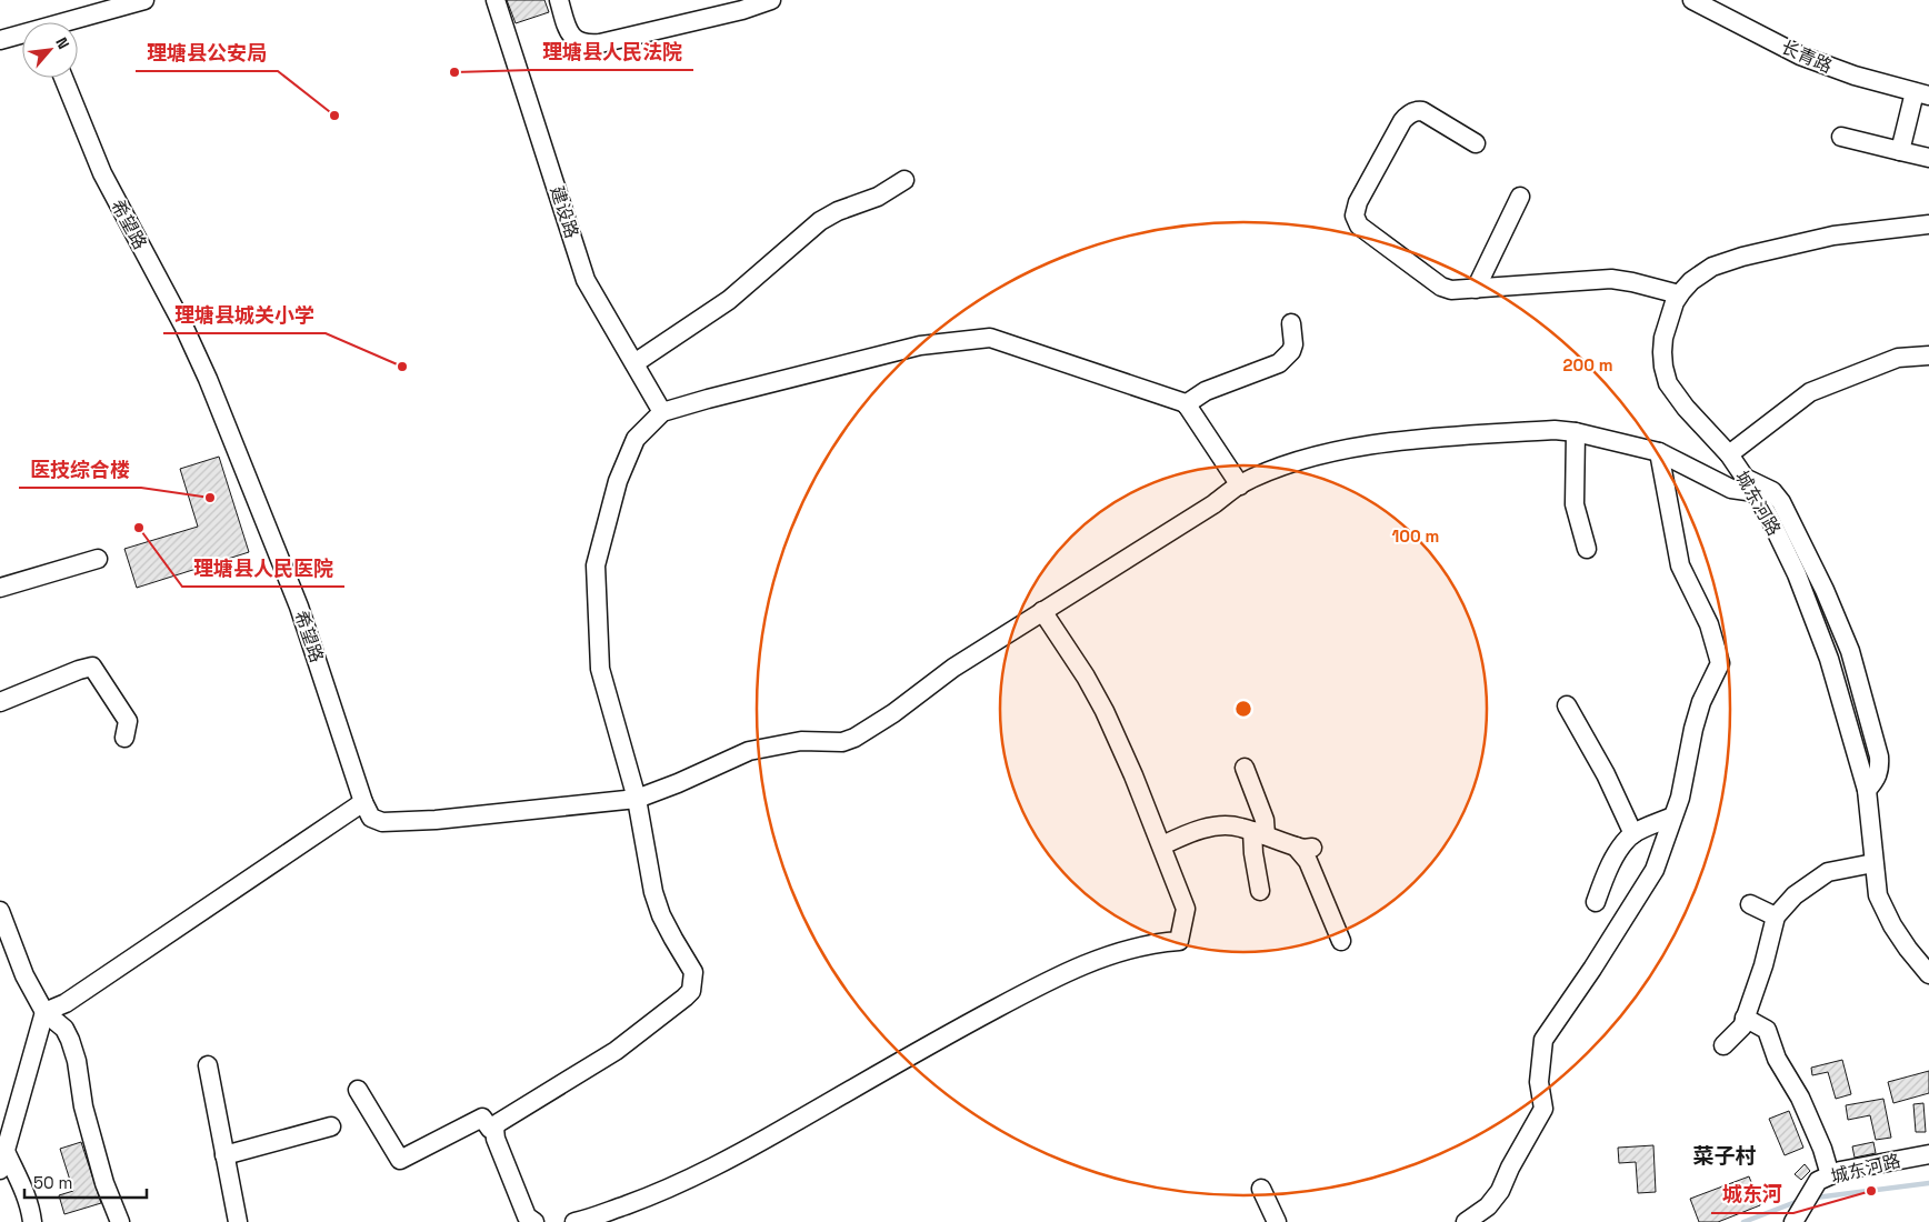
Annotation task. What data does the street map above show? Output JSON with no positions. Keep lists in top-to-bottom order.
{
  "streets": {
    "street": [
      "长青路",
      "建设路",
      "希望路",
      "城东河路"
    ]
  },
  "districts": ["菜子村"],
  "places": [
    "理塘县人民法院",
    "理塘县公安局",
    "理塘县城关小学",
    "医技综合楼",
    "理塘县人民医院",
    "城东河"
  ],
  "scale_bar": "50 m",
  "north": "top right",
  "rings": ["200 m", "100 m"]
}
